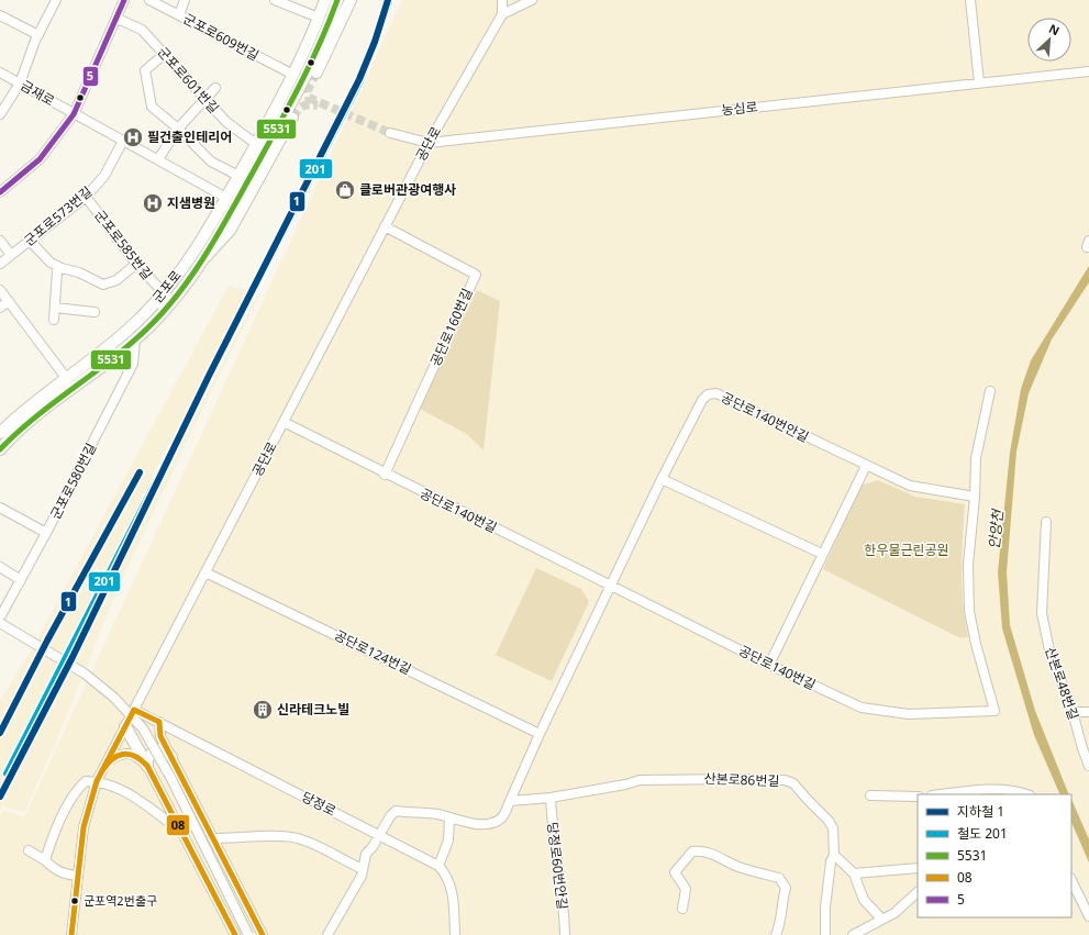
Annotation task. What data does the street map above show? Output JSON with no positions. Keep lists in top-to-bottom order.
{
  "streets": {
    "main road": ["군포로"],
    "street": [
      "군포로609번길",
      "군포로601번길",
      "금재로",
      "농심로",
      "공단로",
      "군포로573번길",
      "군포로585번길",
      "공단로160번길",
      "공단로140번안길",
      "군포로580번길",
      "공단로140번길",
      "공단로124번길",
      "산본로48번길",
      "산본로86번길",
      "당정로",
      "당정로60번안길"
    ]
  },
  "crossings": [
    ["군포로609번길", "군포로"],
    ["군포로601번길", "군포로"],
    ["금재로", "군포로573번길"],
    ["금재로", "군포로"],
    ["농심로", "공단로"],
    ["공단로", "공단로160번길"],
    ["공단로", "공단로140번길"],
    ["공단로", "공단로124번길"],
    ["공단로", "당정로"],
    ["군포로573번길", "군포로585번길"],
    ["군포로585번길", "군포로"],
    ["군포로", "군포로580번길"],
    ["공단로160번길", "공단로140번길"],
    ["공단로140번안길", "공단로140번길"],
    ["공단로140번안길", "공단로124번길"],
    ["공단로140번안길", "산본로86번길"],
    ["공단로140번안길", "당정로"],
    ["산본로86번길", "당정로60번안길"]
  ],
  "water": ["안양천"],
  "parks": ["한우물근린공원"],
  "places": {
    "hospital": ["필건출인테리어", "지샘병원"],
    "shop": ["클로버관광여행사"],
    "building": ["신라테크노빌"],
    "other": ["군포역2번출구"]
  },
  "lines": [
    "metro line 1",
    "transit line 5531",
    "transit line 5",
    "rail line 201",
    "transit line 08"
  ],
  "legend": [
    "지하철 1",
    "철도 201",
    "5531",
    "08",
    "5"
  ],
  "north": "top right"
}
